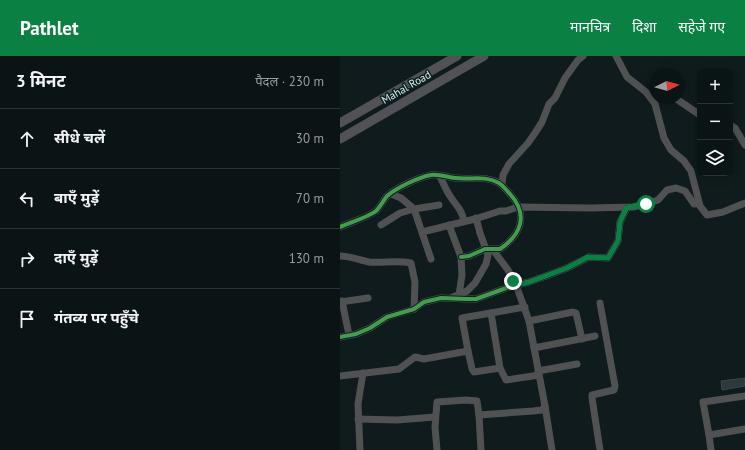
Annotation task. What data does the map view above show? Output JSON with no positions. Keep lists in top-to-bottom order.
{
  "streets": {
    "main road": ["Mahal Road"]
  },
  "north": "right",
  "page": {
    "header": "Pathlet",
    "nav": ["मानचित्र", "दिशा", "सहेजे गए"],
    "heading": ["3 मिनट", "पैदल · 230 m"],
    "map_buttons": ["+", "−"],
    "list": [
      ["सीधे चलें", "30 m"],
      ["बाएँ मुड़ें", "70 m"],
      ["दाएँ मुड़ें", "130 m"],
      "गंतव्य पर पहुँचे"
    ]
  }
}
